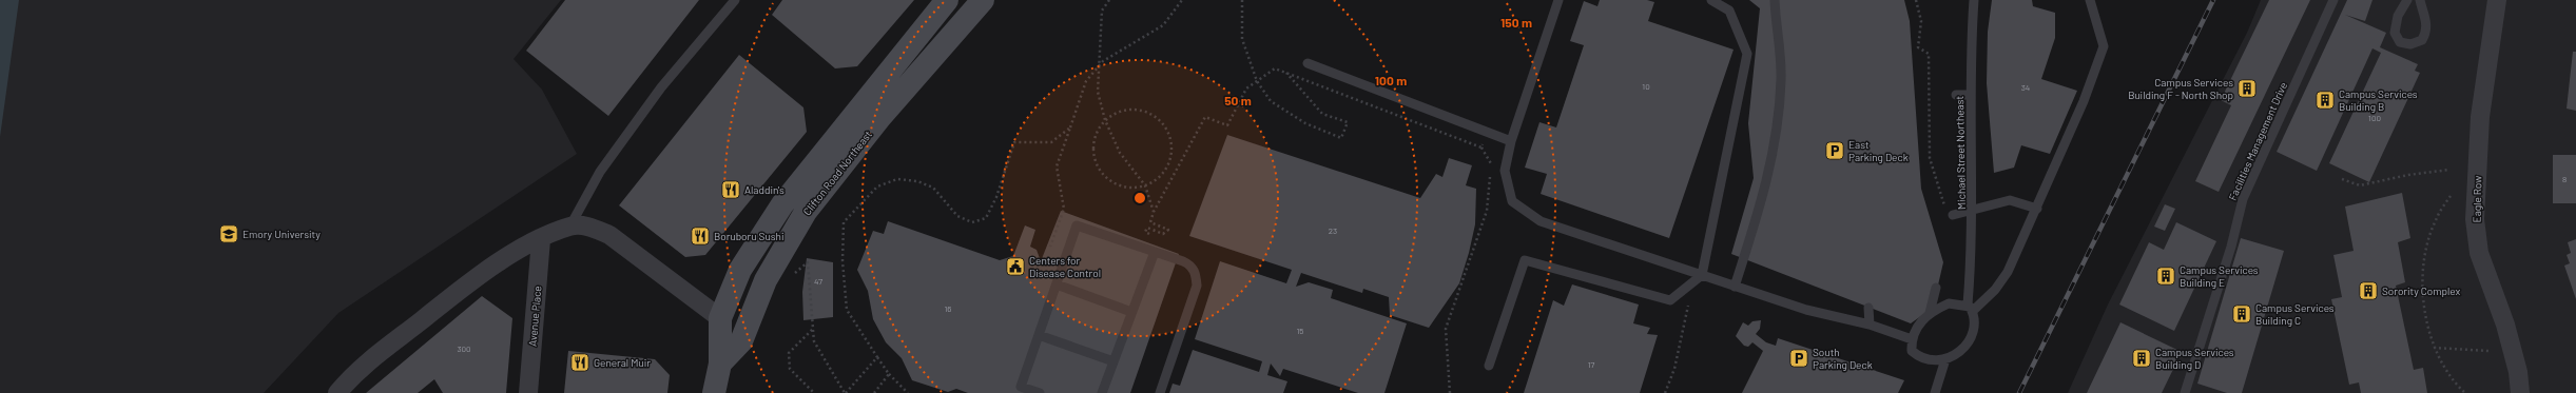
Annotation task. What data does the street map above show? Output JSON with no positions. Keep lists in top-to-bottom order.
{
  "streets": {
    "main road": ["Clifton Road Northeast"],
    "street": ["Eagle Row", "Avenue Place"],
    "lane": ["Facilities Management Drive", "Michael Street Northeast"]
  },
  "places": {
    "building": [
      "Campus Services Building F - North Shop",
      "Campus Services Building B",
      "Campus Services Building E",
      "Sorority Complex",
      "Campus Services Building C",
      "Campus Services Building D"
    ],
    "parking": ["East Parking Deck", "South Parking Deck"],
    "restaurant": ["Aladdin's", "Boruboru Sushi", "General Muir"],
    "school or university": ["Emory University"],
    "public building": ["Centers for Disease Control"]
  },
  "house_numbers": [
    "10",
    "34",
    "100",
    "8",
    "23",
    "47",
    "16",
    "15",
    "300",
    "17"
  ],
  "rings": ["150 m", "100 m", "50 m"]
}
